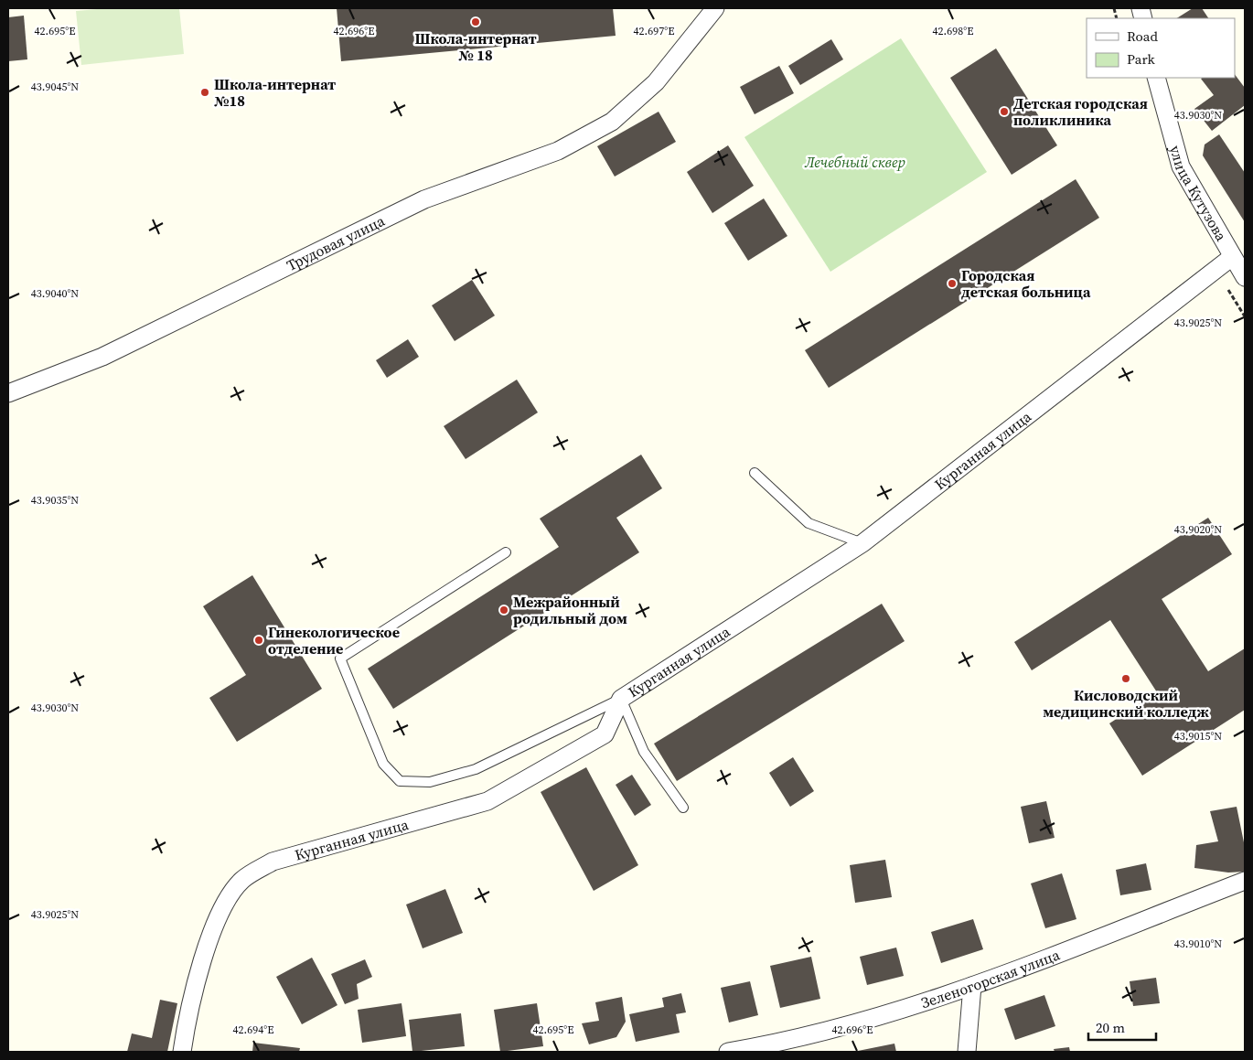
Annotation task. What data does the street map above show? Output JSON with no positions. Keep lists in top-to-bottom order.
{
  "streets": {
    "street": [
      "улица Кутузова",
      "Трудовая улица",
      "Курганная улица",
      "Зеленогорская улица"
    ]
  },
  "crossings": [
    ["улица Кутузова", "Курганная улица"]
  ],
  "parks": ["Лечебный сквер"],
  "places": [
    "Школа-интернат № 18",
    "Школа-интернат №18",
    "Детская городская поликлиника",
    "Городская детская больница",
    "Межрайонный родильный дом",
    "Гинекологическое отделение",
    "Кисловодский медицинский колледж"
  ],
  "legend": ["Road", "Park"],
  "scale_bar": "20 m",
  "coordinates": [
    "42.695°E",
    "42.698°E",
    "42.696°E",
    "42.697°E",
    "43.9045°N",
    "43.9030°N",
    "43.9040°N",
    "43.9025°N",
    "43.9035°N",
    "43.9020°N",
    "43.9015°N",
    "43.9010°N",
    "42.694°E"
  ]
}
